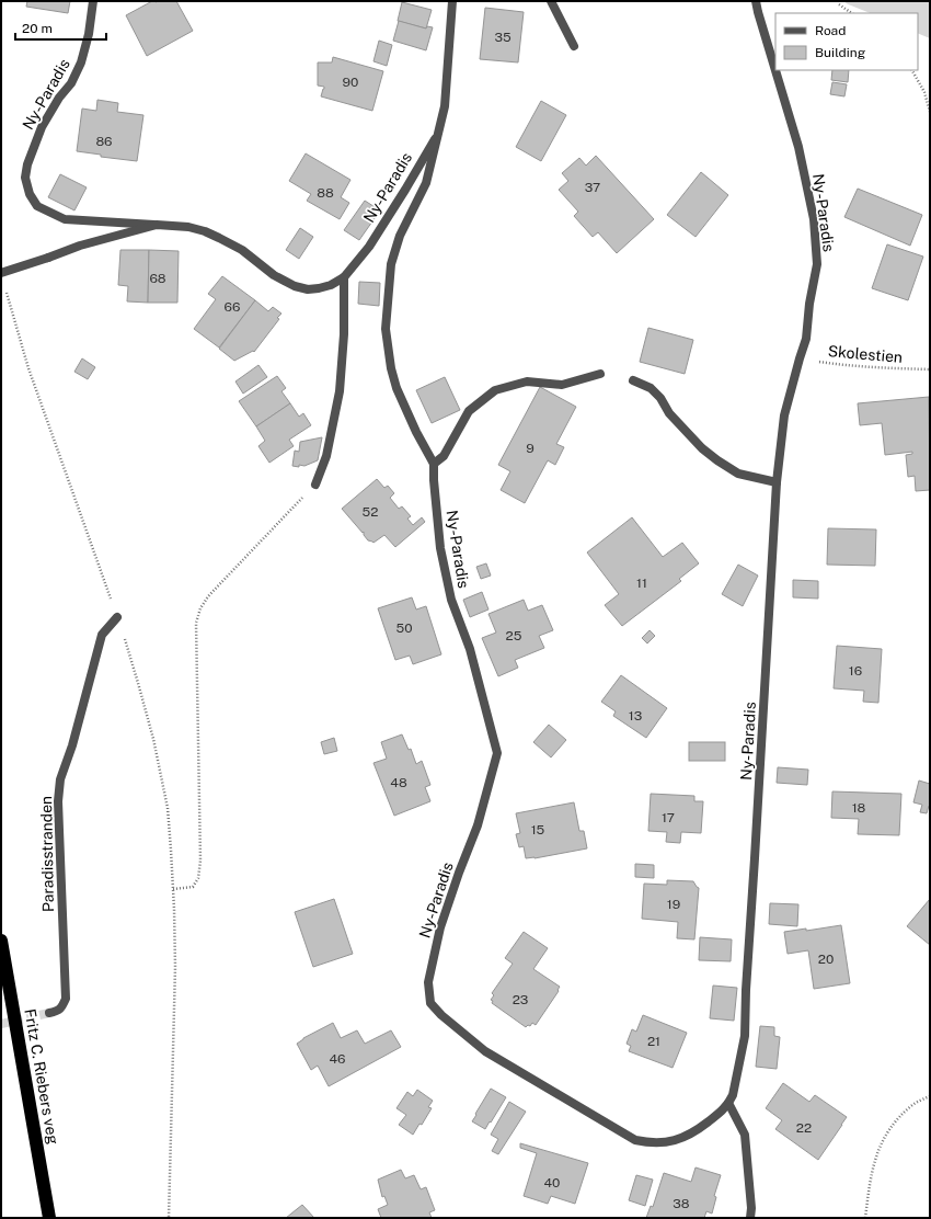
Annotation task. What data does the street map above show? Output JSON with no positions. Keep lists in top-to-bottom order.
{
  "streets": {
    "highway": ["Fritz C. Riebers veg"],
    "street": ["Ny-Paradis", "Paradisstranden"],
    "path": ["Skolestien"]
  },
  "crossings": [
    ["Ny-Paradis", "Skolestien"]
  ],
  "house_numbers": [
    "35",
    "90",
    "86",
    "37",
    "88",
    "68",
    "66",
    "9",
    "52",
    "11",
    "50",
    "25",
    "16",
    "13",
    "48",
    "18",
    "17",
    "15",
    "19",
    "20",
    "23",
    "21",
    "46",
    "22",
    "40",
    "38"
  ],
  "legend": ["Road", "Building"],
  "scale_bar": "20 m"
}
